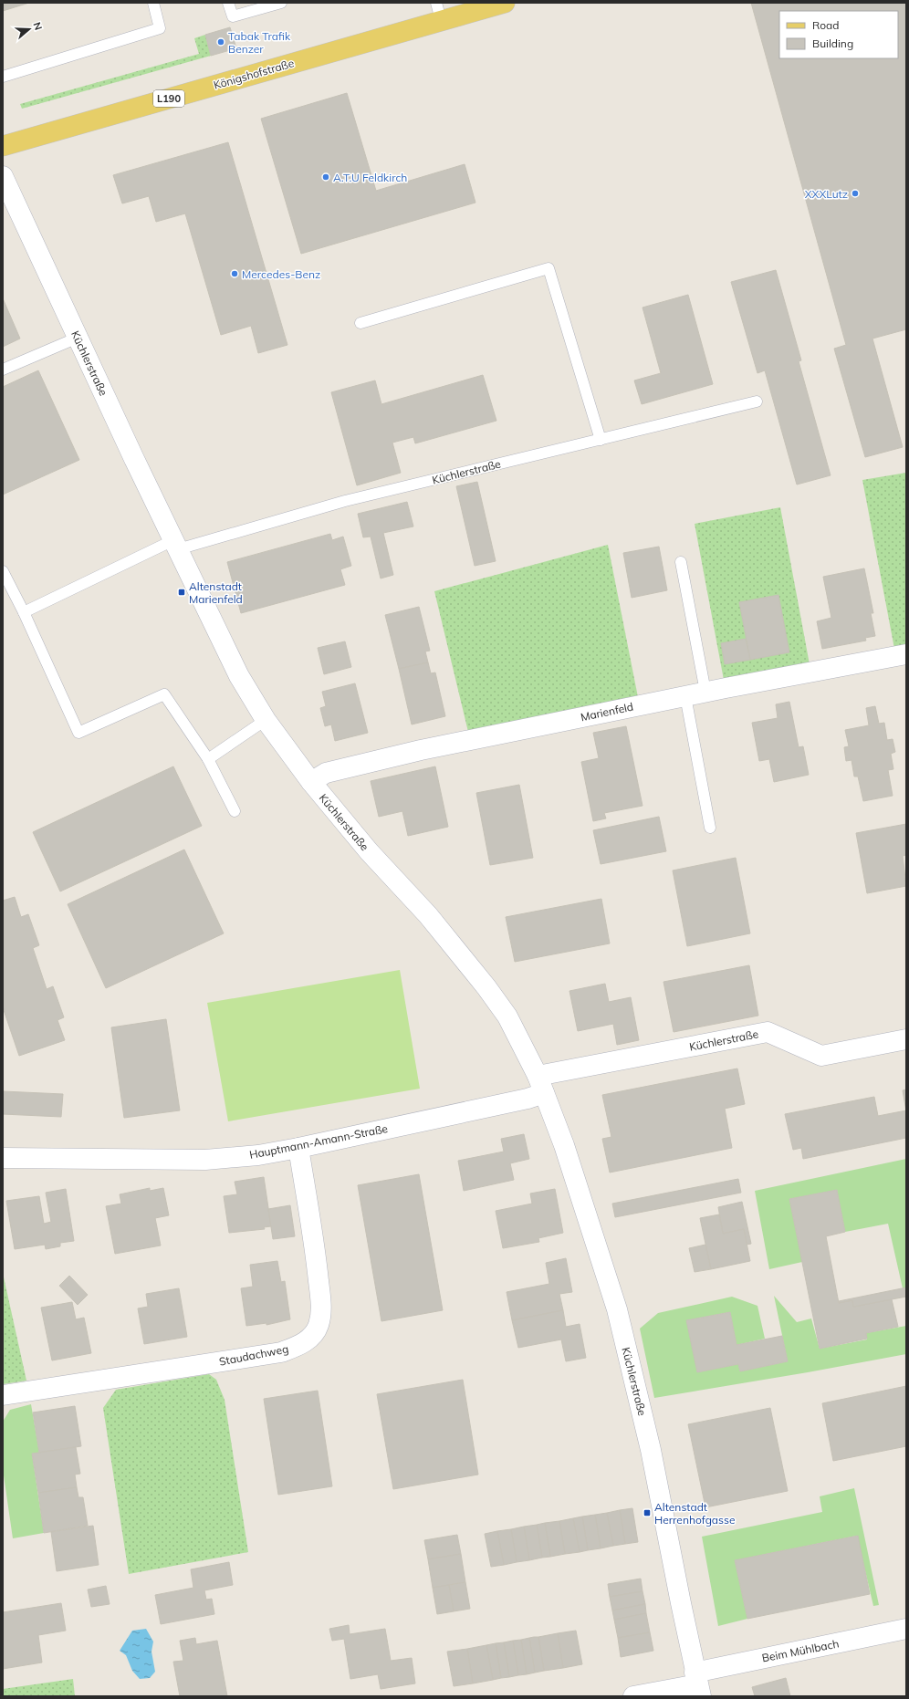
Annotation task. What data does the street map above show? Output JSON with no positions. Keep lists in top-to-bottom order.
{
  "streets": {
    "main road": ["Königshofstraße", "L190"],
    "street": [
      "Küchlerstraße",
      "Marienfeld",
      "Hauptmann-Amann-Straße",
      "Staudachweg",
      "Beim Mühlbach"
    ]
  },
  "crossings": [
    ["Küchlerstraße", "Marienfeld"],
    ["Küchlerstraße", "Hauptmann-Amann-Straße"],
    ["Küchlerstraße", "Beim Mühlbach"],
    ["Hauptmann-Amann-Straße", "Staudachweg"]
  ],
  "places": {
    "other": [
      "Tabak Trafik Benzer",
      "A.T.U Feldkirch",
      "XXXLutz",
      "Mercedes-Benz"
    ],
    "transit": ["Altenstadt Marienfeld", "Altenstadt Herrenhofgasse"]
  },
  "legend": ["Road", "Building"],
  "north": "right"
}
